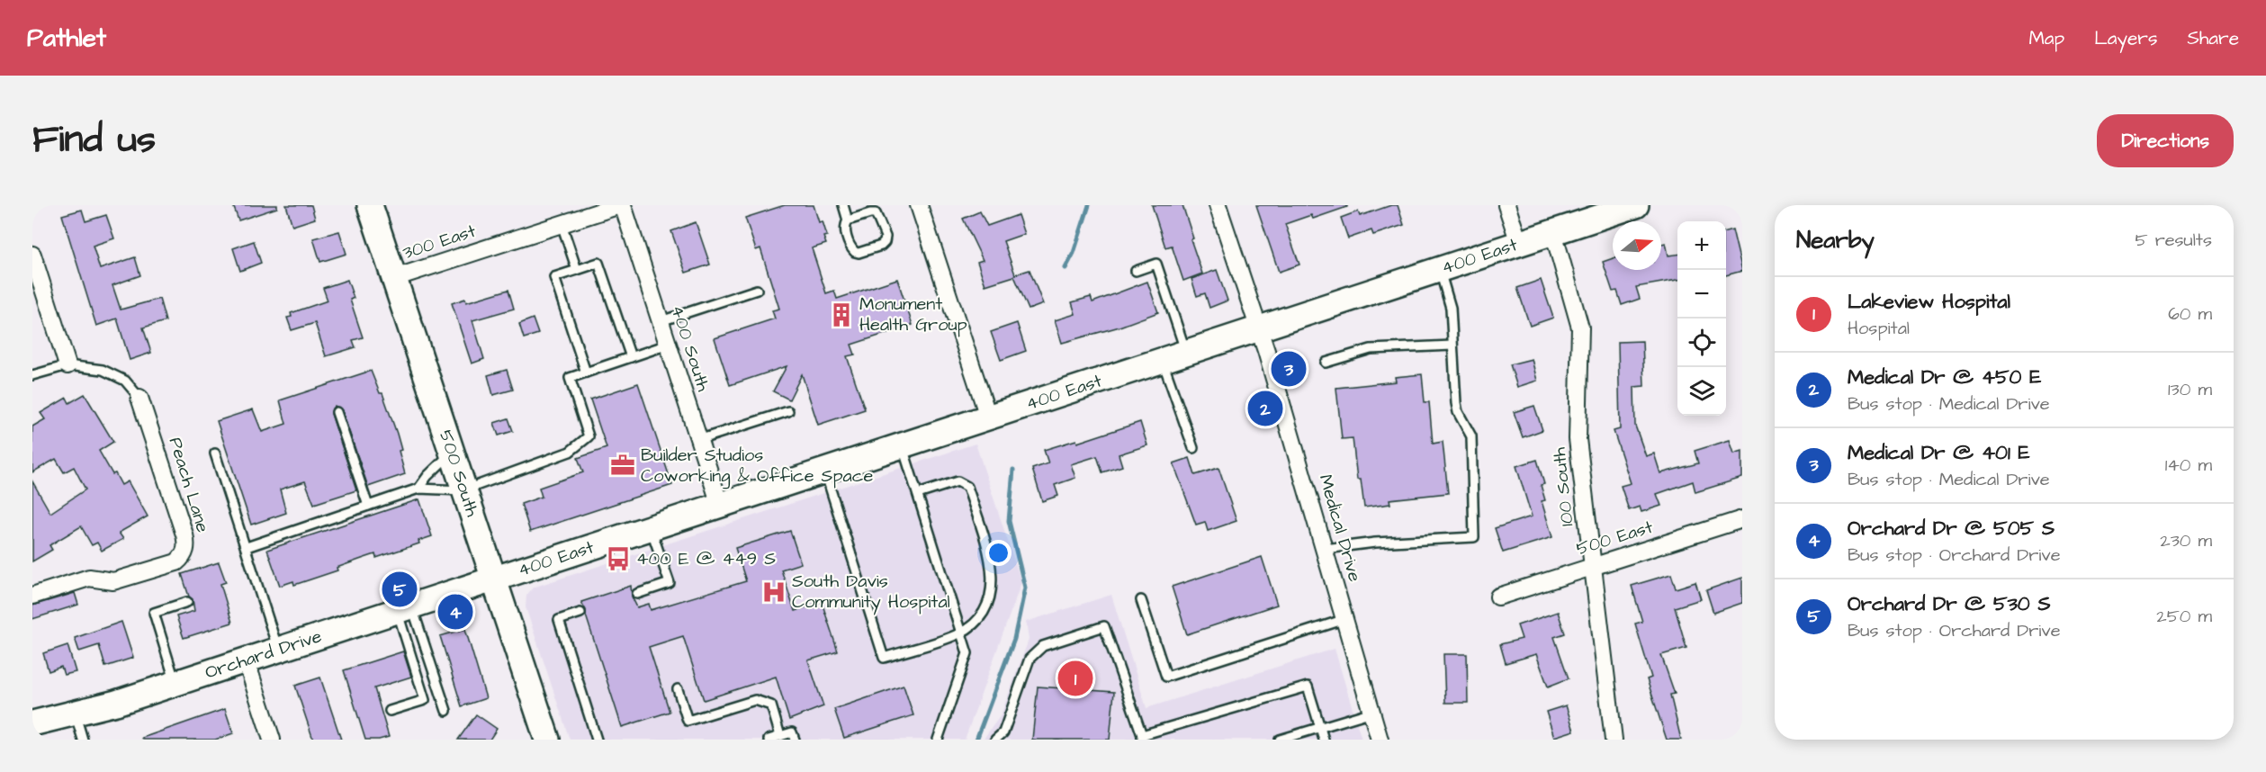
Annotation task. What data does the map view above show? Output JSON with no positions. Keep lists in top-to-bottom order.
{
  "streets": {
    "main road": ["400 East", "500 South", "Orchard Drive"],
    "street": [
      "300 East",
      "400 South",
      "Peach Lane",
      "100 South",
      "Medical Drive",
      "500 East"
    ]
  },
  "crossings": [
    ["300 East", "400 South"],
    ["300 East", "500 South"],
    ["400 East", "400 South"],
    ["400 East", "500 South"],
    ["400 East", "100 South"],
    ["400 East", "Medical Drive"],
    ["400 East", "Orchard Drive"],
    ["500 South", "Orchard Drive"],
    ["100 South", "500 East"]
  ],
  "places": {
    "building": ["Monument Health Group"],
    "office": ["Builder Studios Coworking & Office Space"],
    "bus stop": ["400 E @ 449 S"],
    "hospital": ["South Davis Community Hospital"]
  },
  "north": "right",
  "page": {
    "header": "Pathlet",
    "nav": ["Map", "Layers", "Share"],
    "title": "Find us",
    "buttons": "Directions",
    "heading": ["Nearby", "5 results"],
    "map_buttons": ["+", "−"],
    "list": [
      {
        "mark": "1",
        "name": "Lakeview Hospital",
        "note": "Hospital",
        "value": "60 m"
      },
      {
        "mark": "2",
        "name": "Medical Dr @ 450 E",
        "note": "Bus stop · Medical Drive",
        "value": "130 m"
      },
      {
        "mark": "3",
        "name": "Medical Dr @ 401 E",
        "note": "Bus stop · Medical Drive",
        "value": "140 m"
      },
      {
        "mark": "4",
        "name": "Orchard Dr @ 505 S",
        "note": "Bus stop · Orchard Drive",
        "value": "230 m"
      },
      {
        "mark": "5",
        "name": "Orchard Dr @ 530 S",
        "note": "Bus stop · Orchard Drive",
        "value": "250 m"
      }
    ],
    "pins": [
      "3",
      "2",
      "5",
      "4",
      "1"
    ]
  }
}
